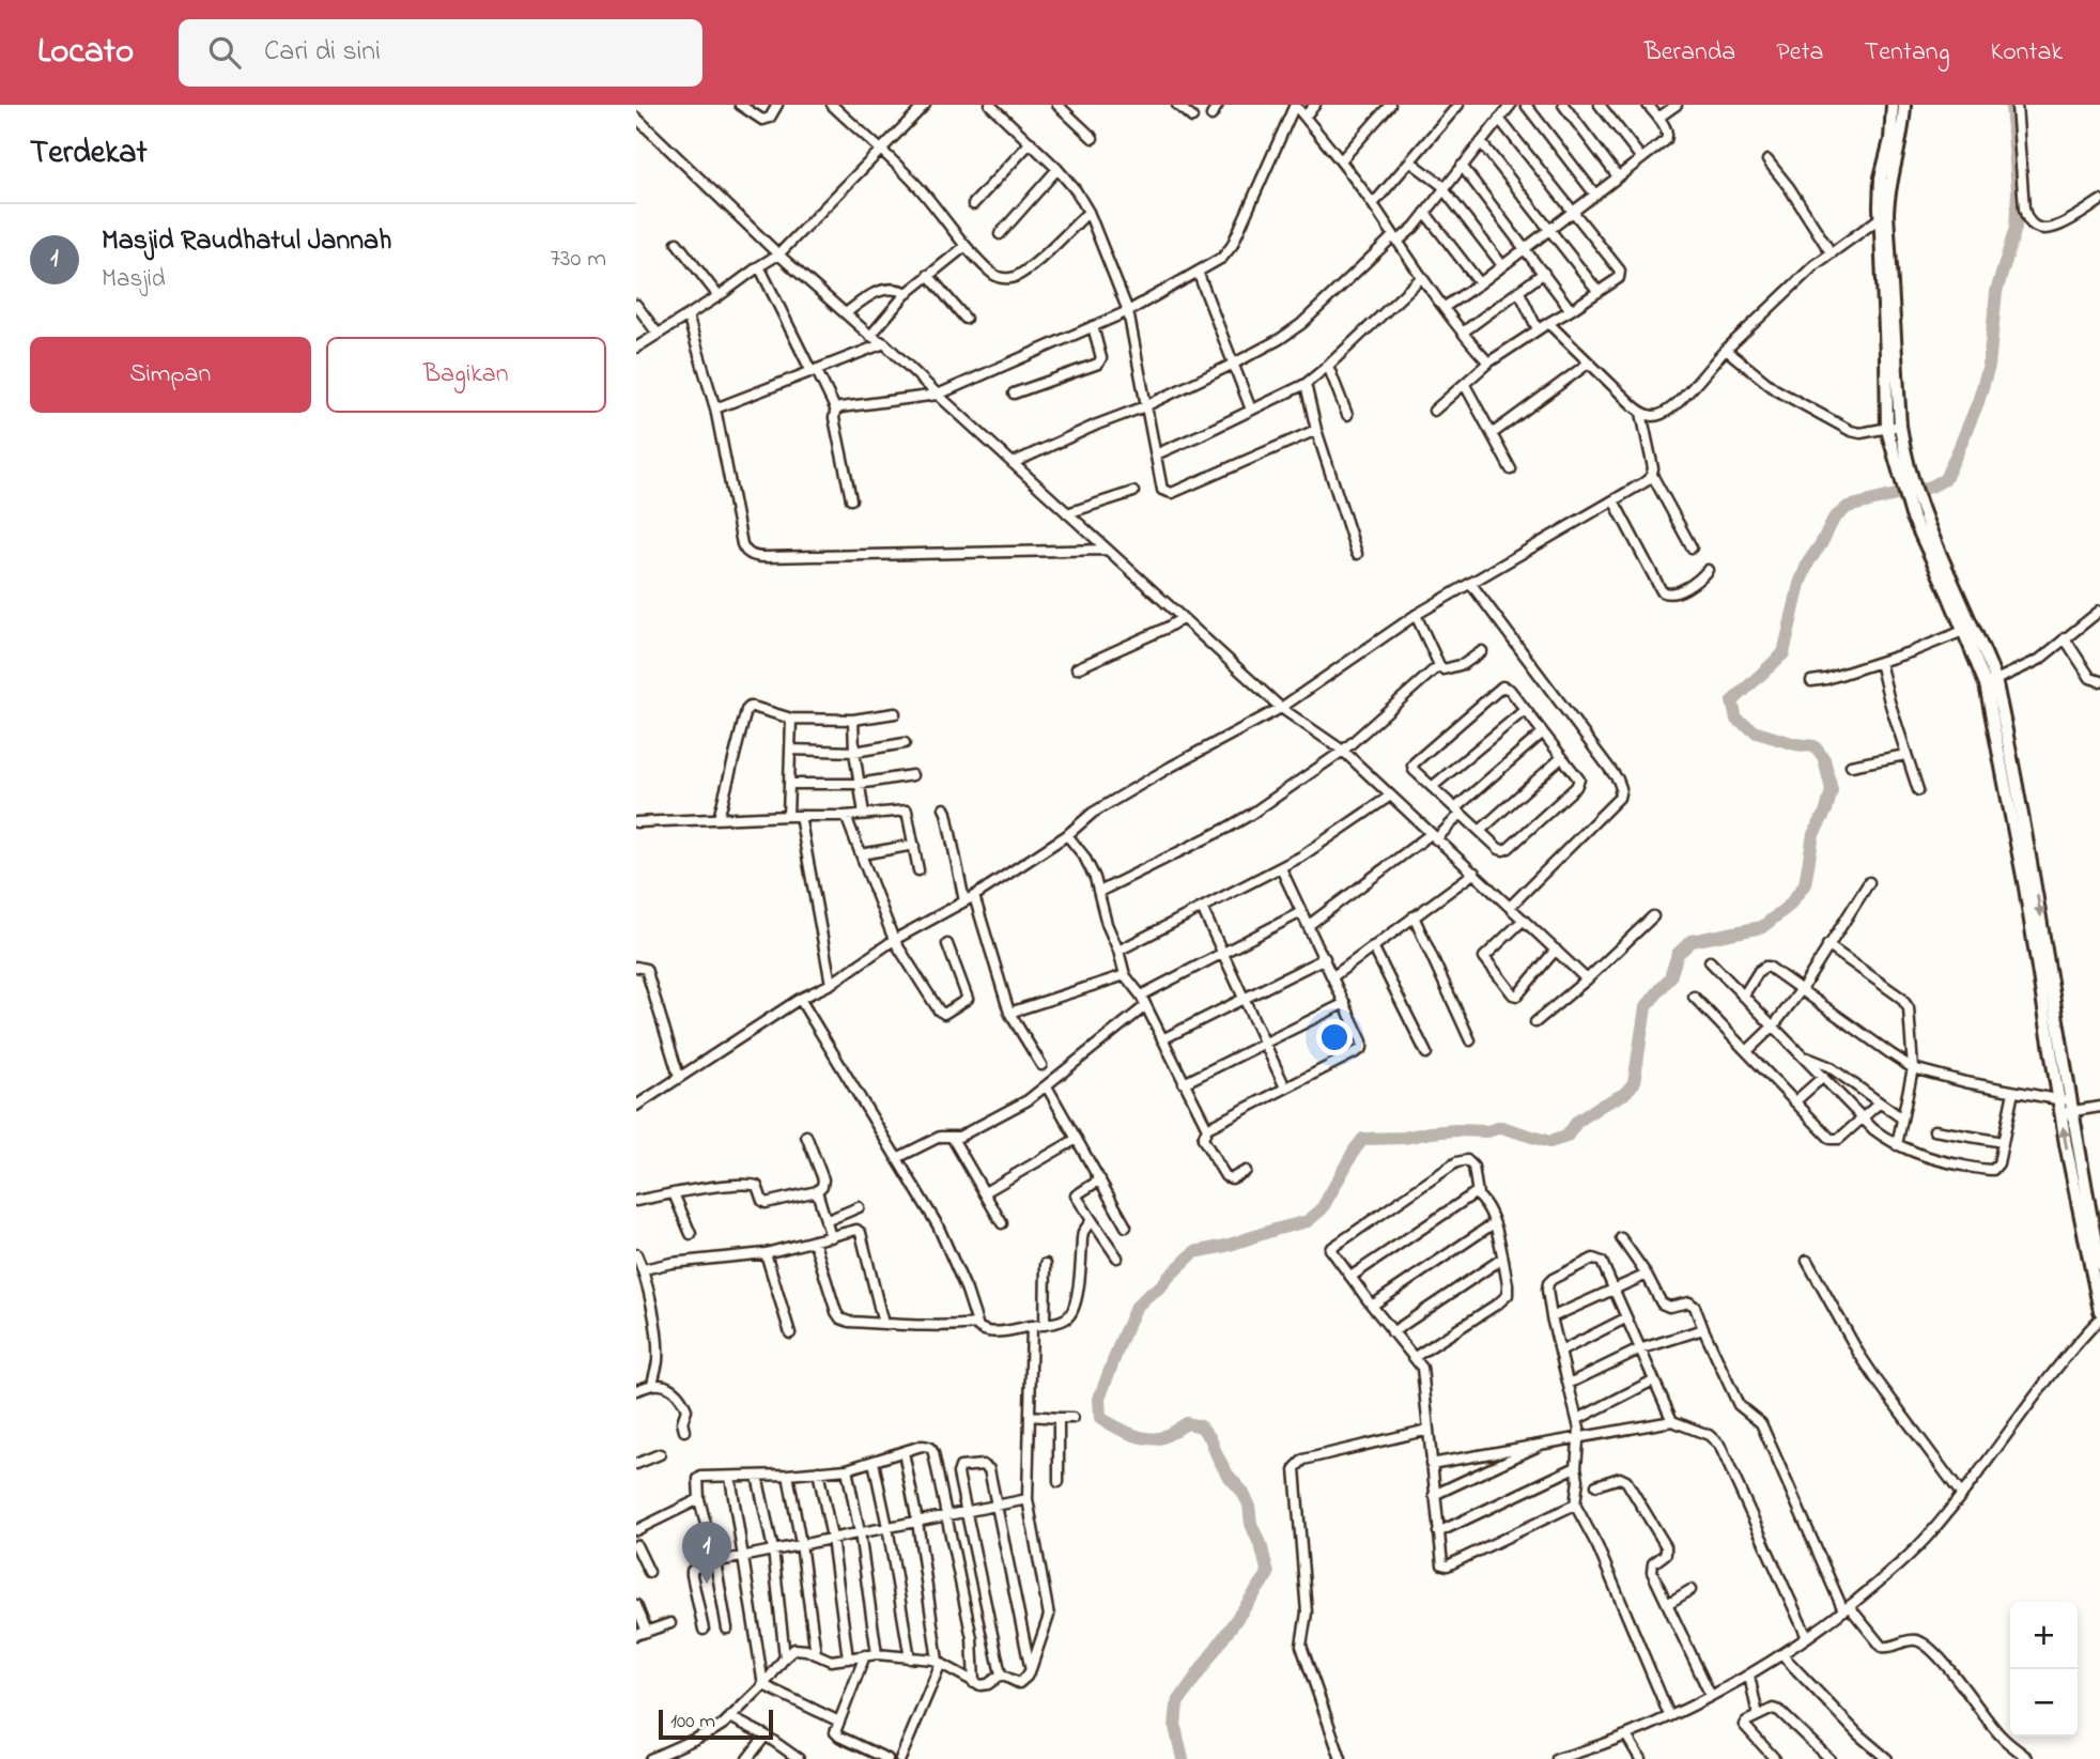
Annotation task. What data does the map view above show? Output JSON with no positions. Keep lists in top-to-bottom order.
{
  "scale_bar": "100 m",
  "page": {
    "header": "Locato",
    "search": "Cari di sini",
    "nav": [
      "Beranda",
      "Peta",
      "Tentang",
      "Kontak"
    ],
    "heading": "Terdekat",
    "list": [
      {
        "mark": "1",
        "name": "Masjid Raudhatul Jannah",
        "note": "Masjid",
        "value": "730 m"
      }
    ],
    "buttons": ["Simpan", "Bagikan"],
    "pins": "1",
    "map_buttons": ["+", "−"],
    "scale": "100 m"
  }
}
